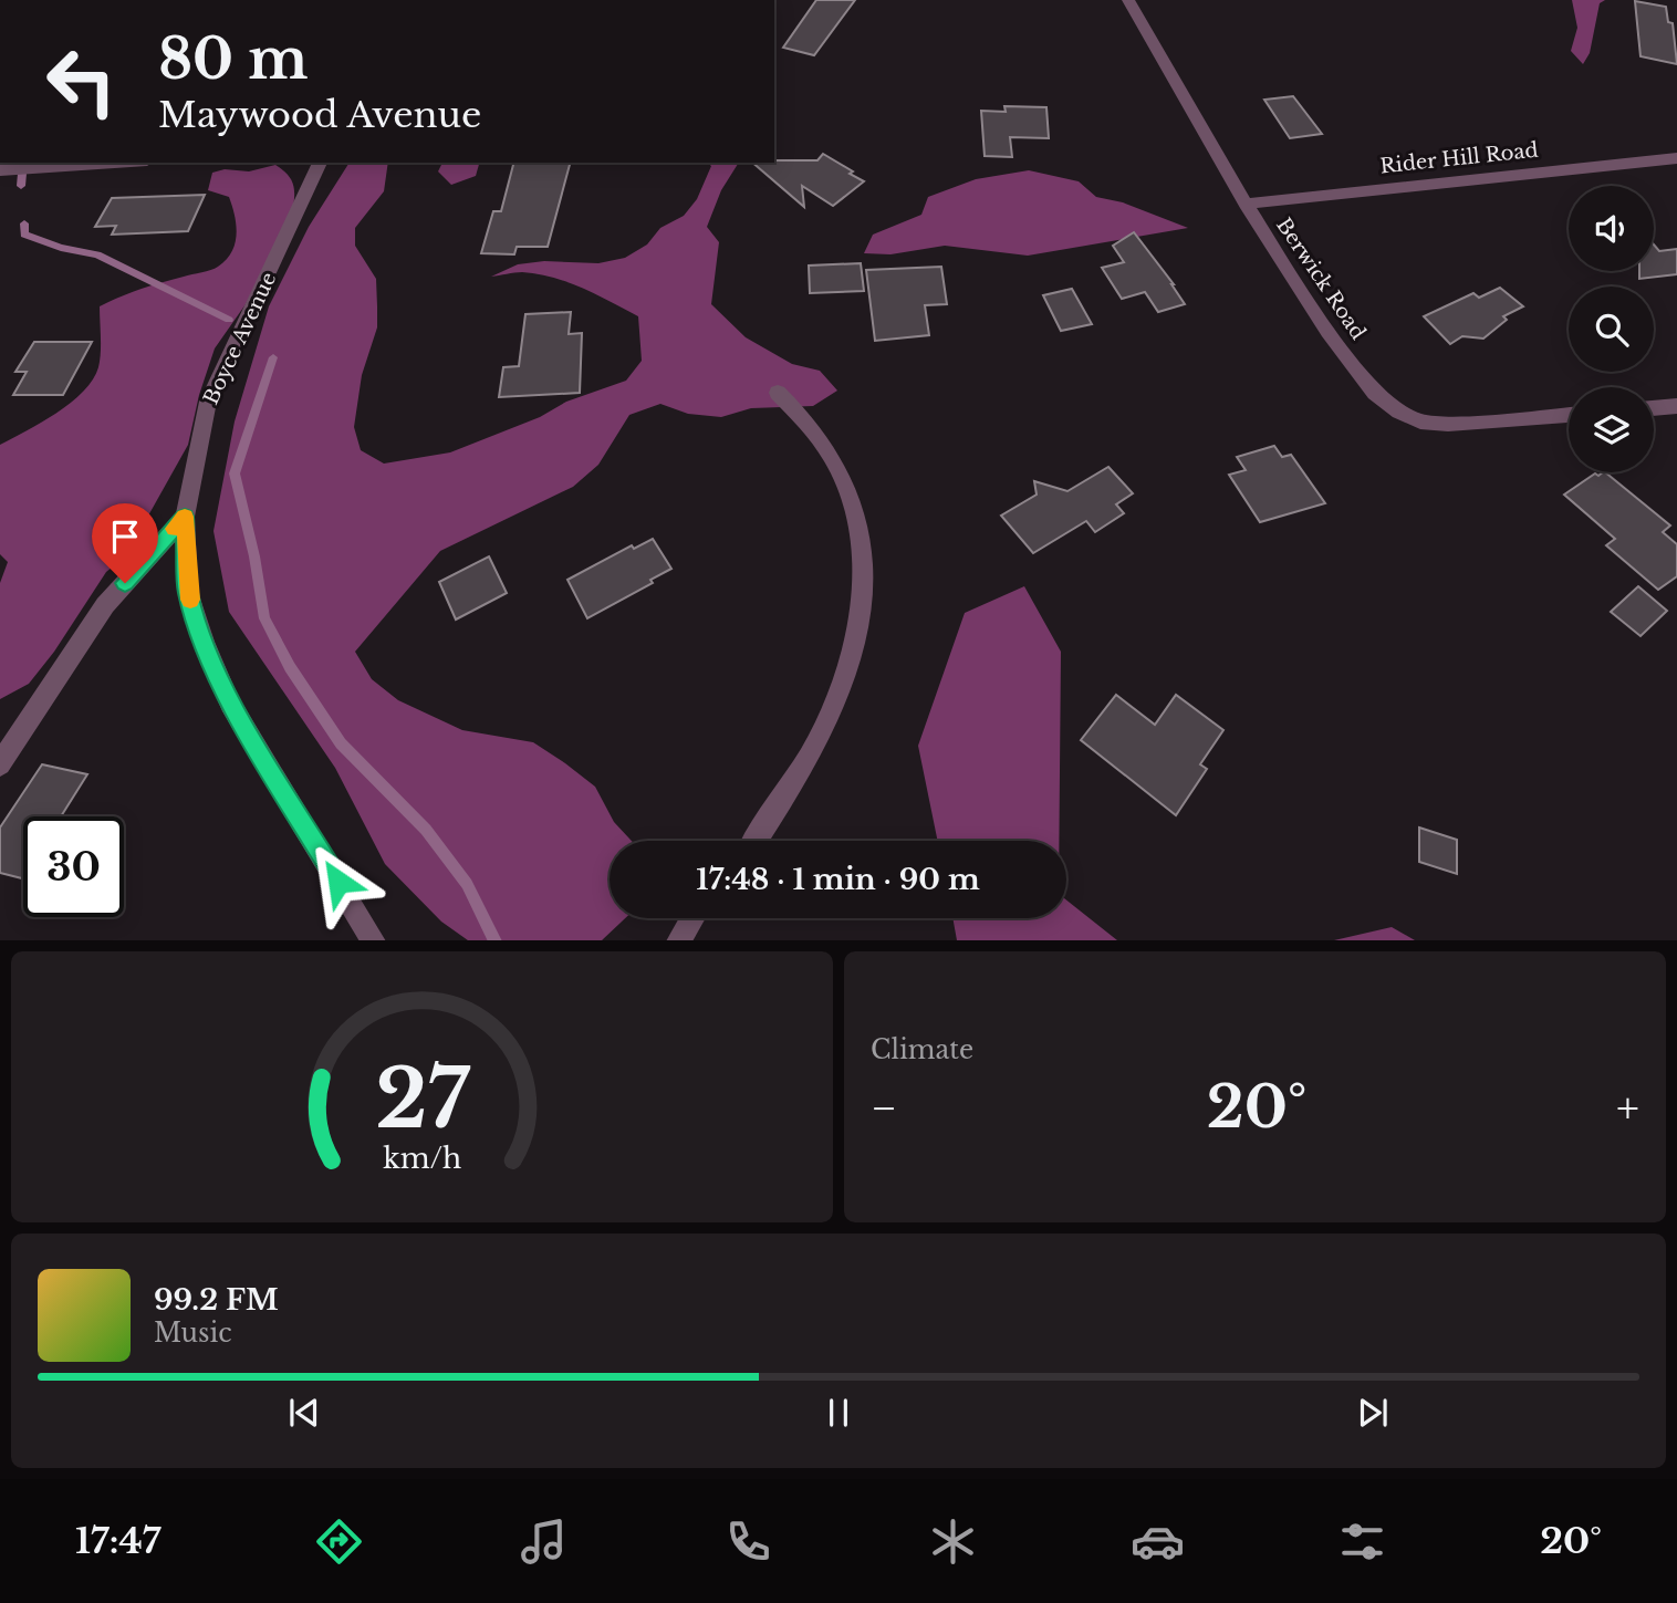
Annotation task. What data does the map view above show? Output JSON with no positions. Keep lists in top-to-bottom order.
{
  "streets": {
    "street": ["Rider Hill Road", "Berwick Road", "Boyce Avenue"]
  },
  "crossings": [
    ["Rider Hill Road", "Berwick Road"]
  ],
  "page": {
    "turn": ["80 m", "Maywood Avenue"],
    "limit": "30",
    "trip": "17:48 · 1 min · 90 m",
    "tile": "Climate",
    "heat": ["−", "20°", "+"],
    "song": ["99.2 FM", "Music"],
    "tabs": ["17:47", "20°"],
    "gauge": ["27", "km/h"]
  }
}
